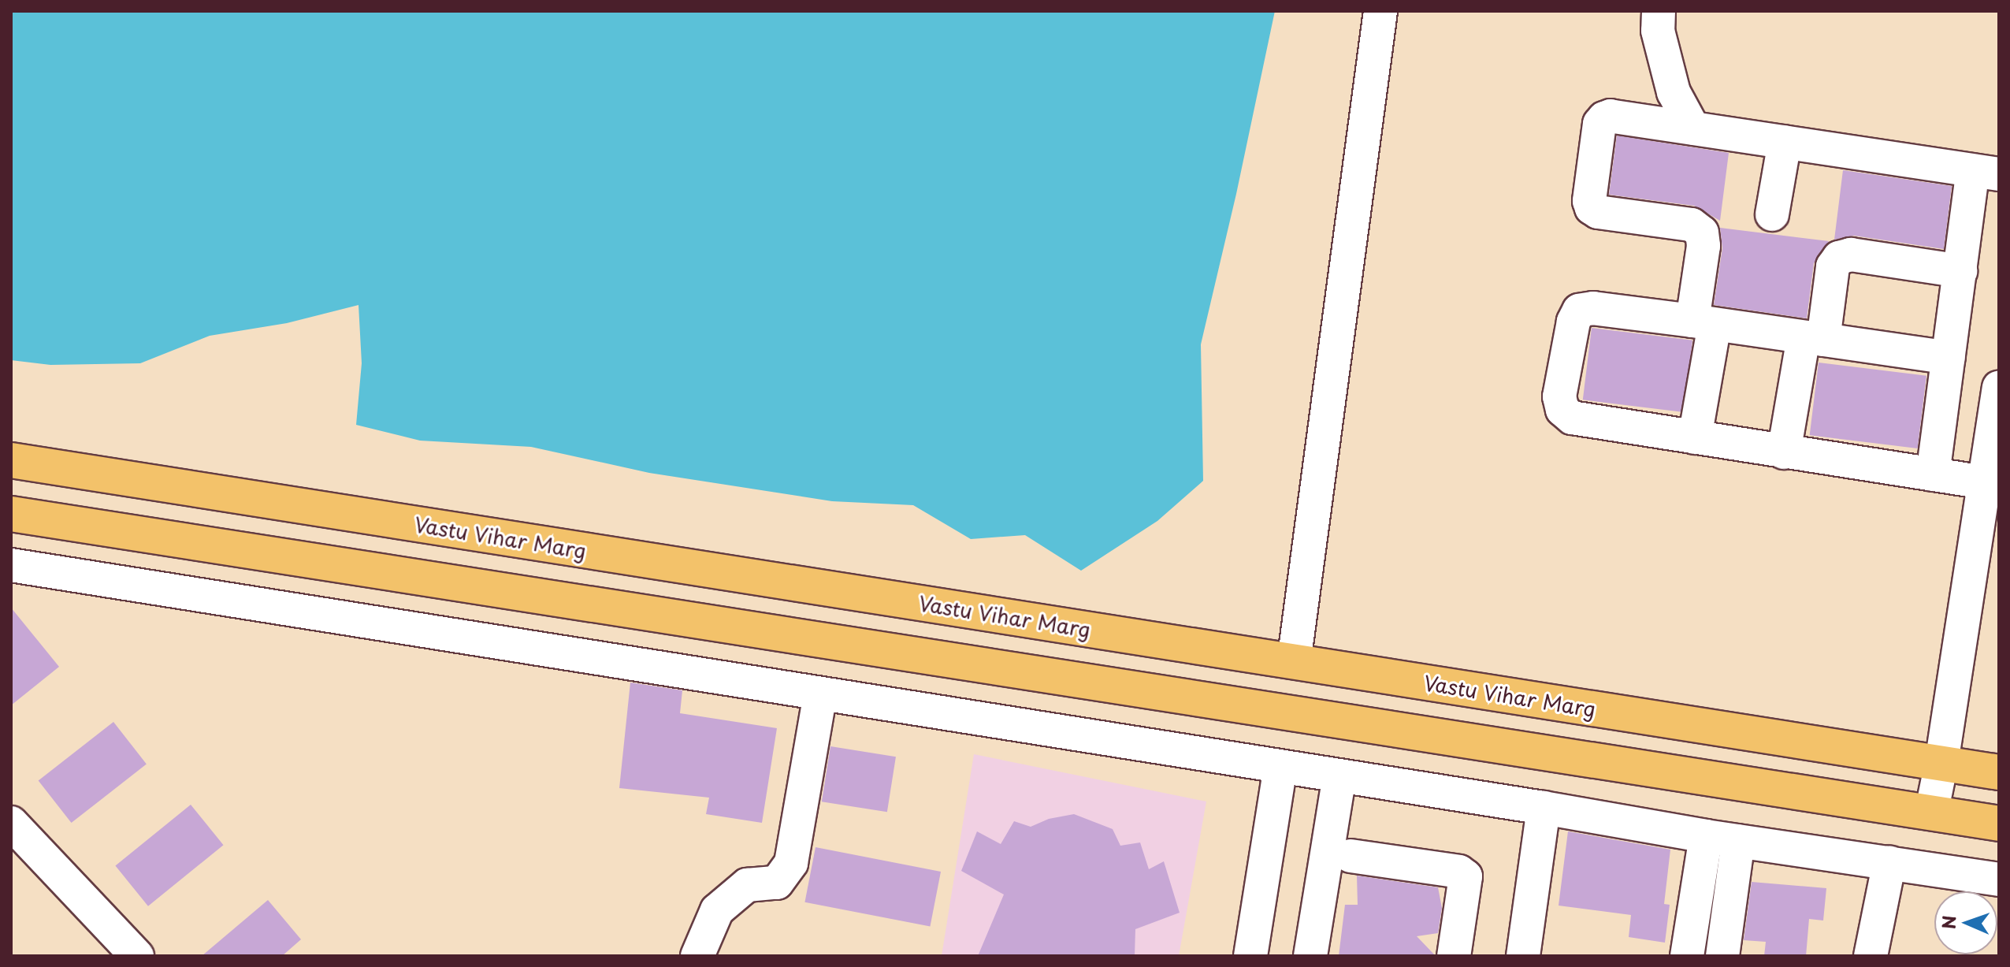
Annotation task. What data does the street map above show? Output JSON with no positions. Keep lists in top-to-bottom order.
{
  "streets": {
    "main road": ["Vastu Vihar Marg"]
  },
  "north": "left"
}
